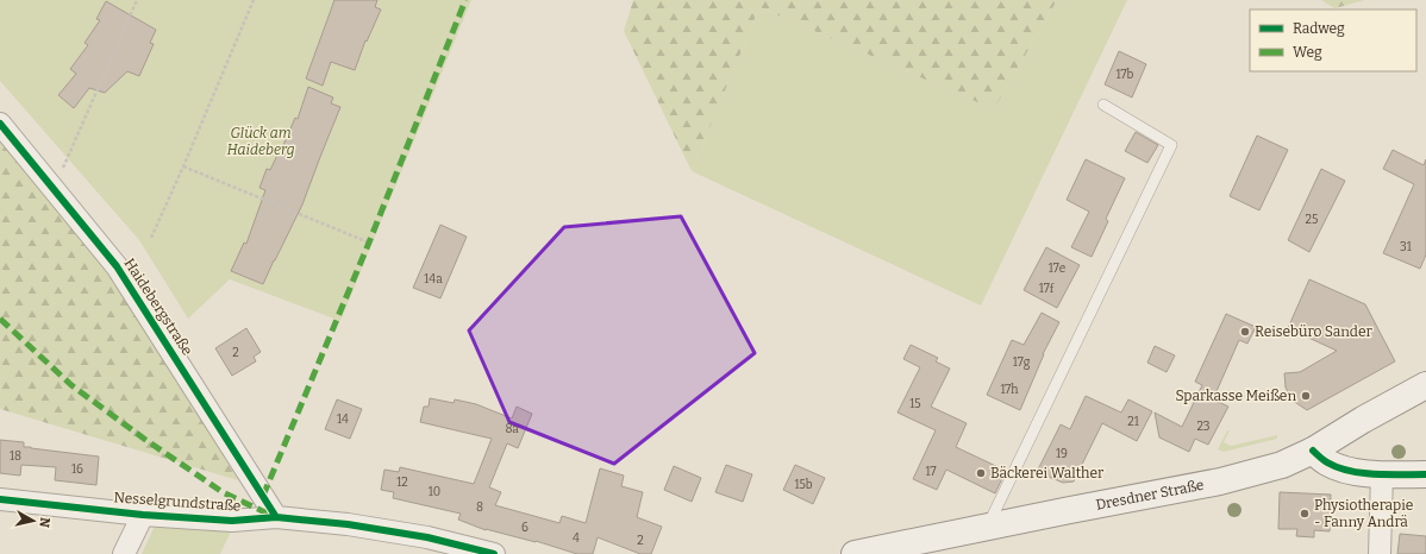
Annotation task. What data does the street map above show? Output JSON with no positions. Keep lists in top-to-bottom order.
{
  "streets": {
    "main road": ["Dresdner Straße"],
    "street": ["Haidebergstraße", "Nesselgrundstraße"]
  },
  "crossings": [
    ["Haidebergstraße", "Nesselgrundstraße"]
  ],
  "parks": ["Glück am Haideberg"],
  "places": [
    "Reisebüro Sander",
    "Sparkasse Meißen",
    "Bäckerei Walther",
    "Physiotherapie - Fanny Andrä"
  ],
  "house_numbers": [
    "17b",
    "25",
    "31",
    "17e",
    "14a",
    "17f",
    "2",
    "17g",
    "17h",
    "15",
    "14",
    "21",
    "23",
    "8a",
    "19",
    "18",
    "16",
    "17",
    "12",
    "15b",
    "10",
    "8",
    "6",
    "4",
    "2"
  ],
  "legend": ["Radweg", "Weg"],
  "north": "right"
}
